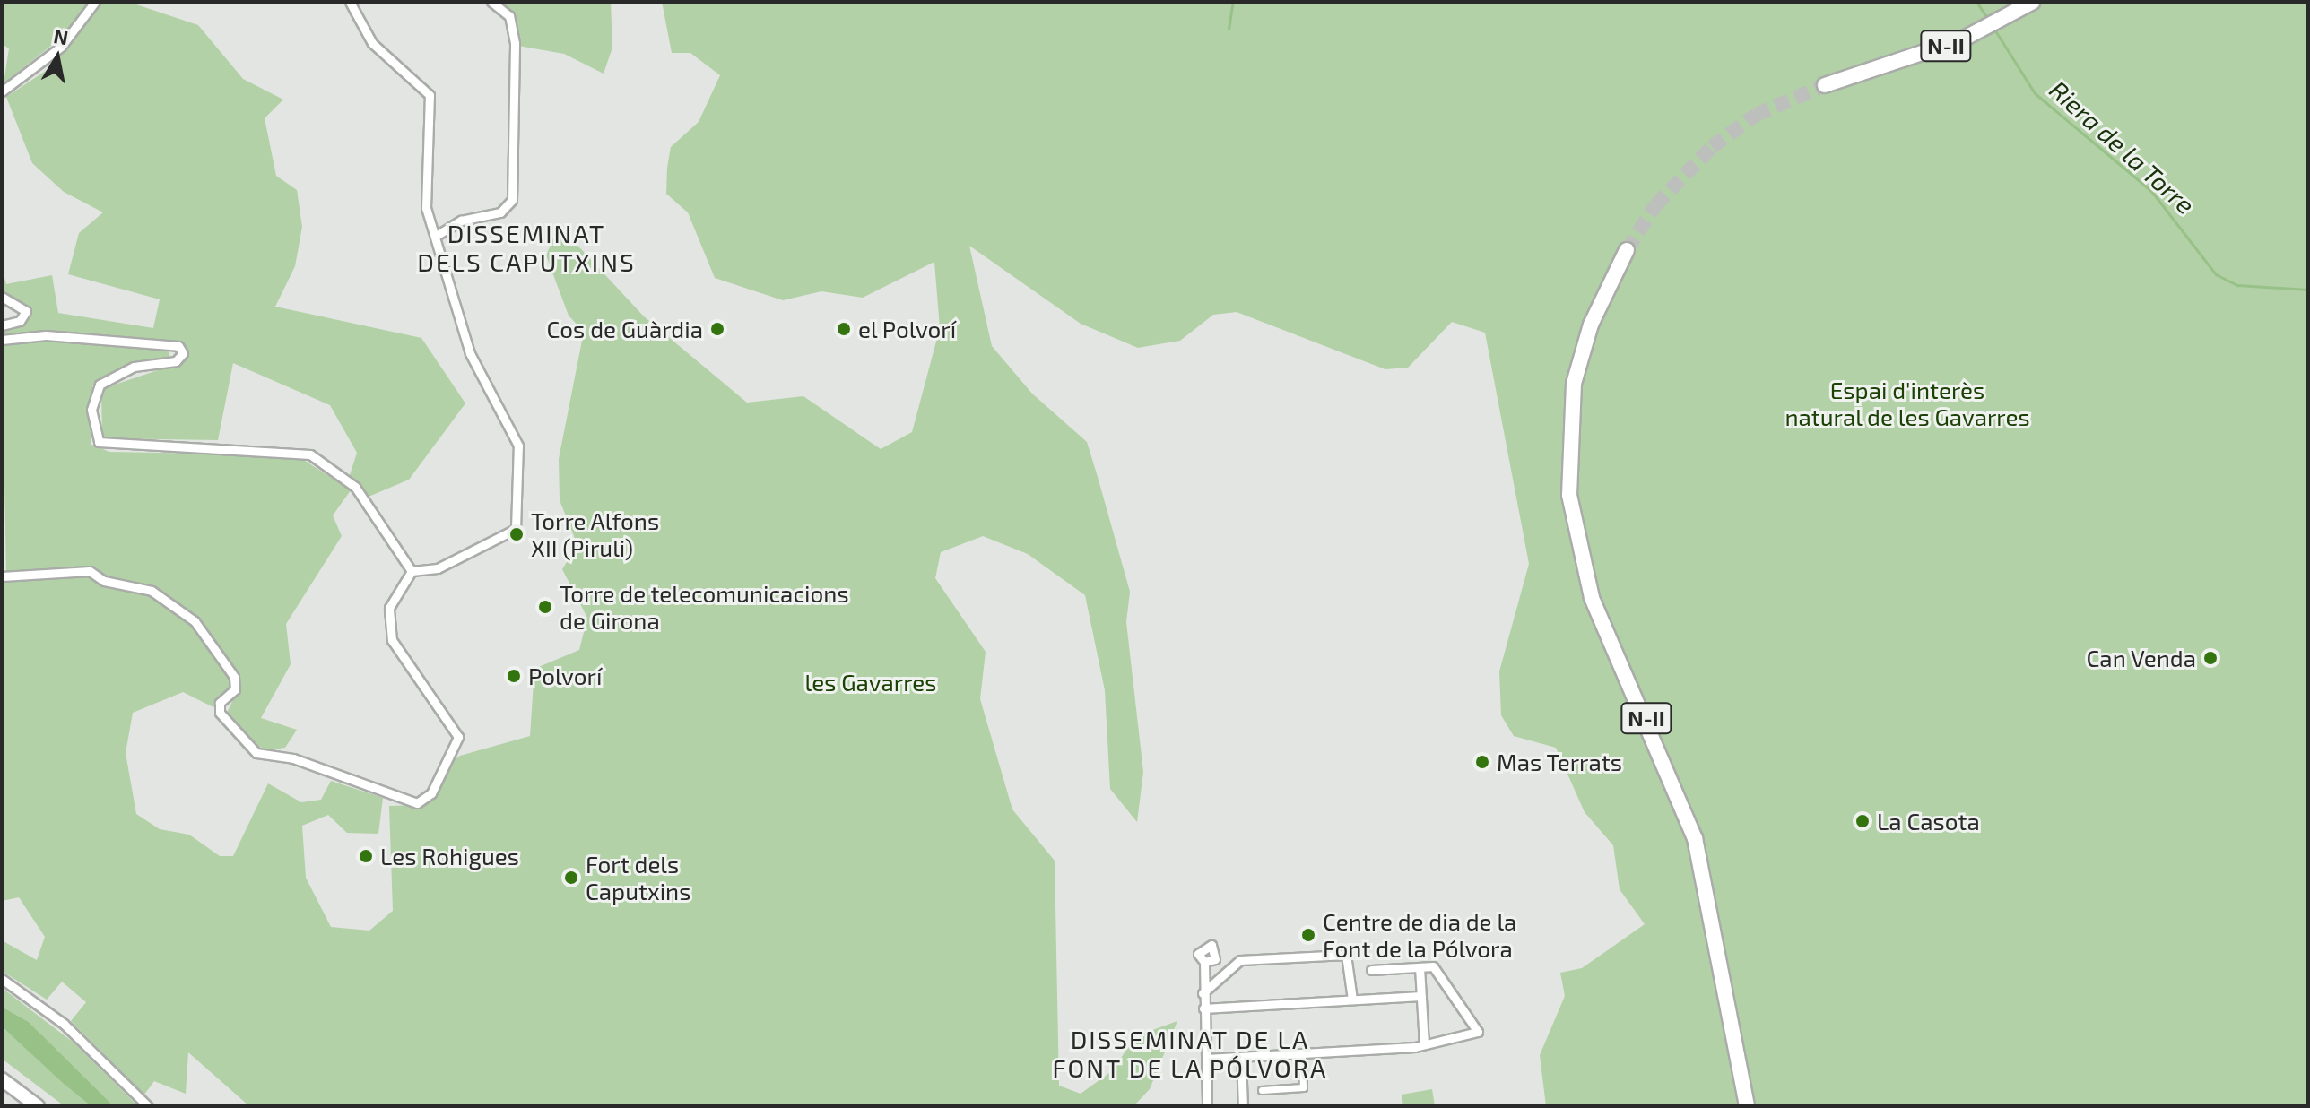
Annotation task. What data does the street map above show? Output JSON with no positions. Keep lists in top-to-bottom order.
{
  "streets": {
    "highway": ["N-II"]
  },
  "districts": ["DISSEMINAT DELS CAPUTXINS", "DISSEMINAT DE LA FONT DE LA PÓLVORA"],
  "water": ["Riera de la Torre"],
  "parks": ["Espai d'interès natural de les Gavarres", "les Gavarres"],
  "places": [
    "Cos de Guàrdia",
    "el Polvorí",
    "Torre Alfons XII (Piruli)",
    "Torre de telecomunicacions de Girona",
    "Can Venda",
    "Polvorí",
    "Mas Terrats",
    "La Casota",
    "Les Rohigues",
    "Fort dels Caputxins",
    "Centre de dia de la Font de la Pólvora"
  ],
  "north": "top"
}
